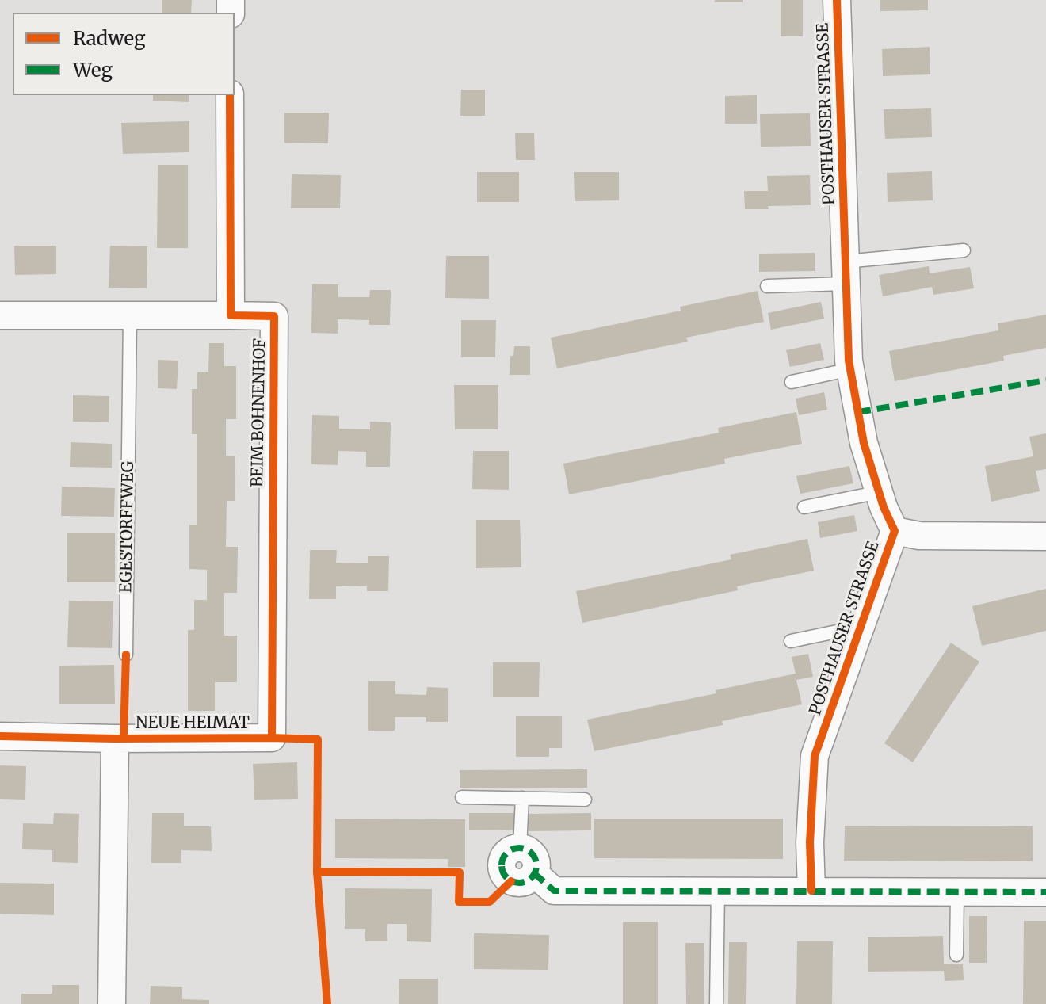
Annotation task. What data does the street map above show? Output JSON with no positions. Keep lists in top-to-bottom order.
{
  "streets": {
    "street": ["POSTHAUSER STRASSE", "BEIM BOHNENHOF", "NEUE HEIMAT"],
    "lane": ["EGESTORFFWEG"]
  },
  "crossings": [
    ["BEIM BOHNENHOF", "NEUE HEIMAT"]
  ],
  "legend": ["Radweg", "Weg"]
}
